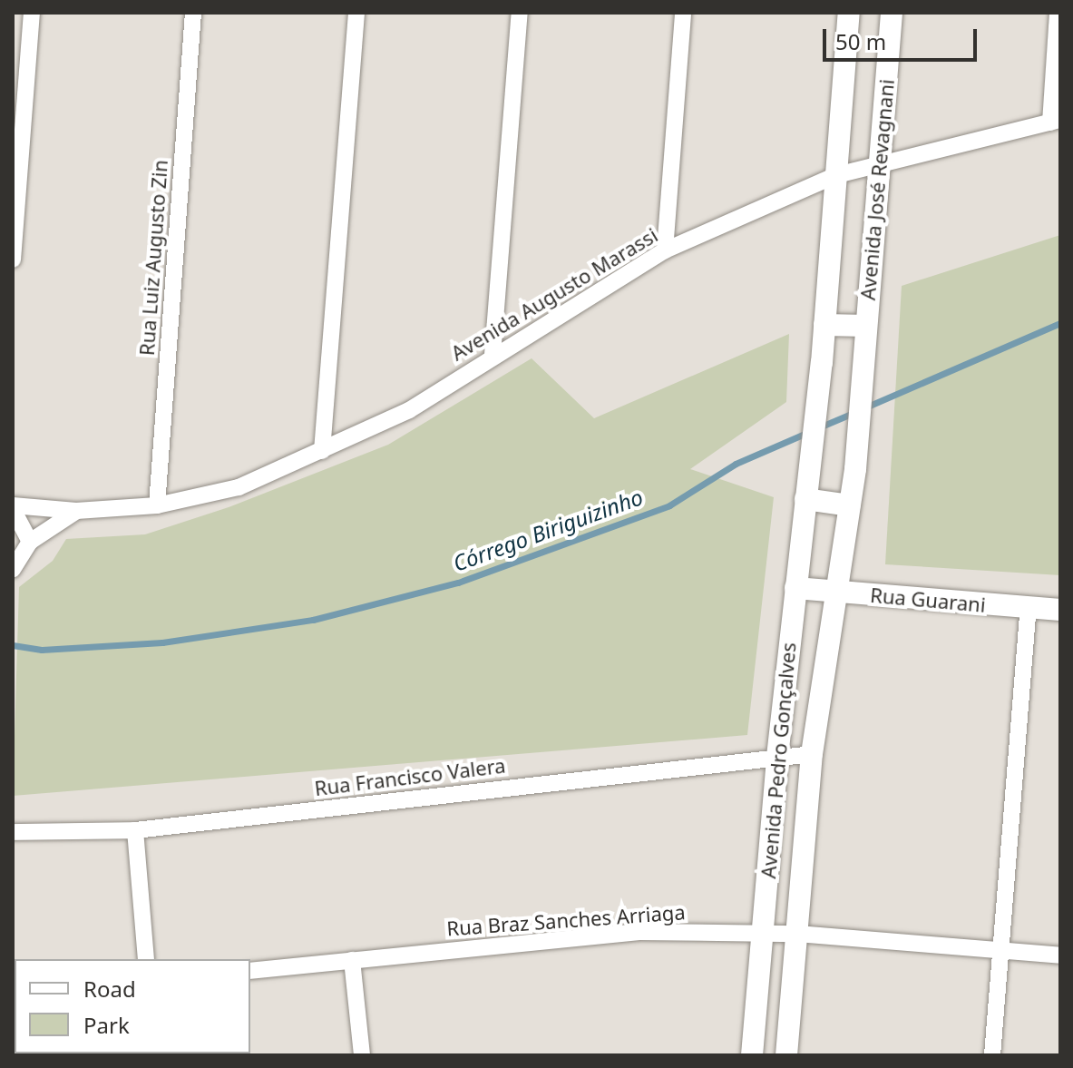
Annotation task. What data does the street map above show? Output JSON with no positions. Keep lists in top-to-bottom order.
{
  "streets": {
    "street": [
      "Avenida José Revagnani",
      "Rua Luiz Augusto Zin",
      "Avenida Augusto Marassi",
      "Rua Guarani",
      "Avenida Pedro Gonçalves",
      "Rua Francisco Valera",
      "Rua Braz Sanches Arriaga"
    ]
  },
  "crossings": [
    ["Avenida José Revagnani", "Avenida Augusto Marassi"],
    ["Avenida José Revagnani", "Avenida Pedro Gonçalves"],
    ["Rua Luiz Augusto Zin", "Avenida Augusto Marassi"],
    ["Rua Guarani", "Avenida Pedro Gonçalves"],
    ["Avenida Pedro Gonçalves", "Rua Francisco Valera"],
    ["Avenida Pedro Gonçalves", "Rua Braz Sanches Arriaga"]
  ],
  "water": ["Córrego Biriguizinho"],
  "legend": ["Road", "Park"],
  "scale_bar": "50 m"
}
